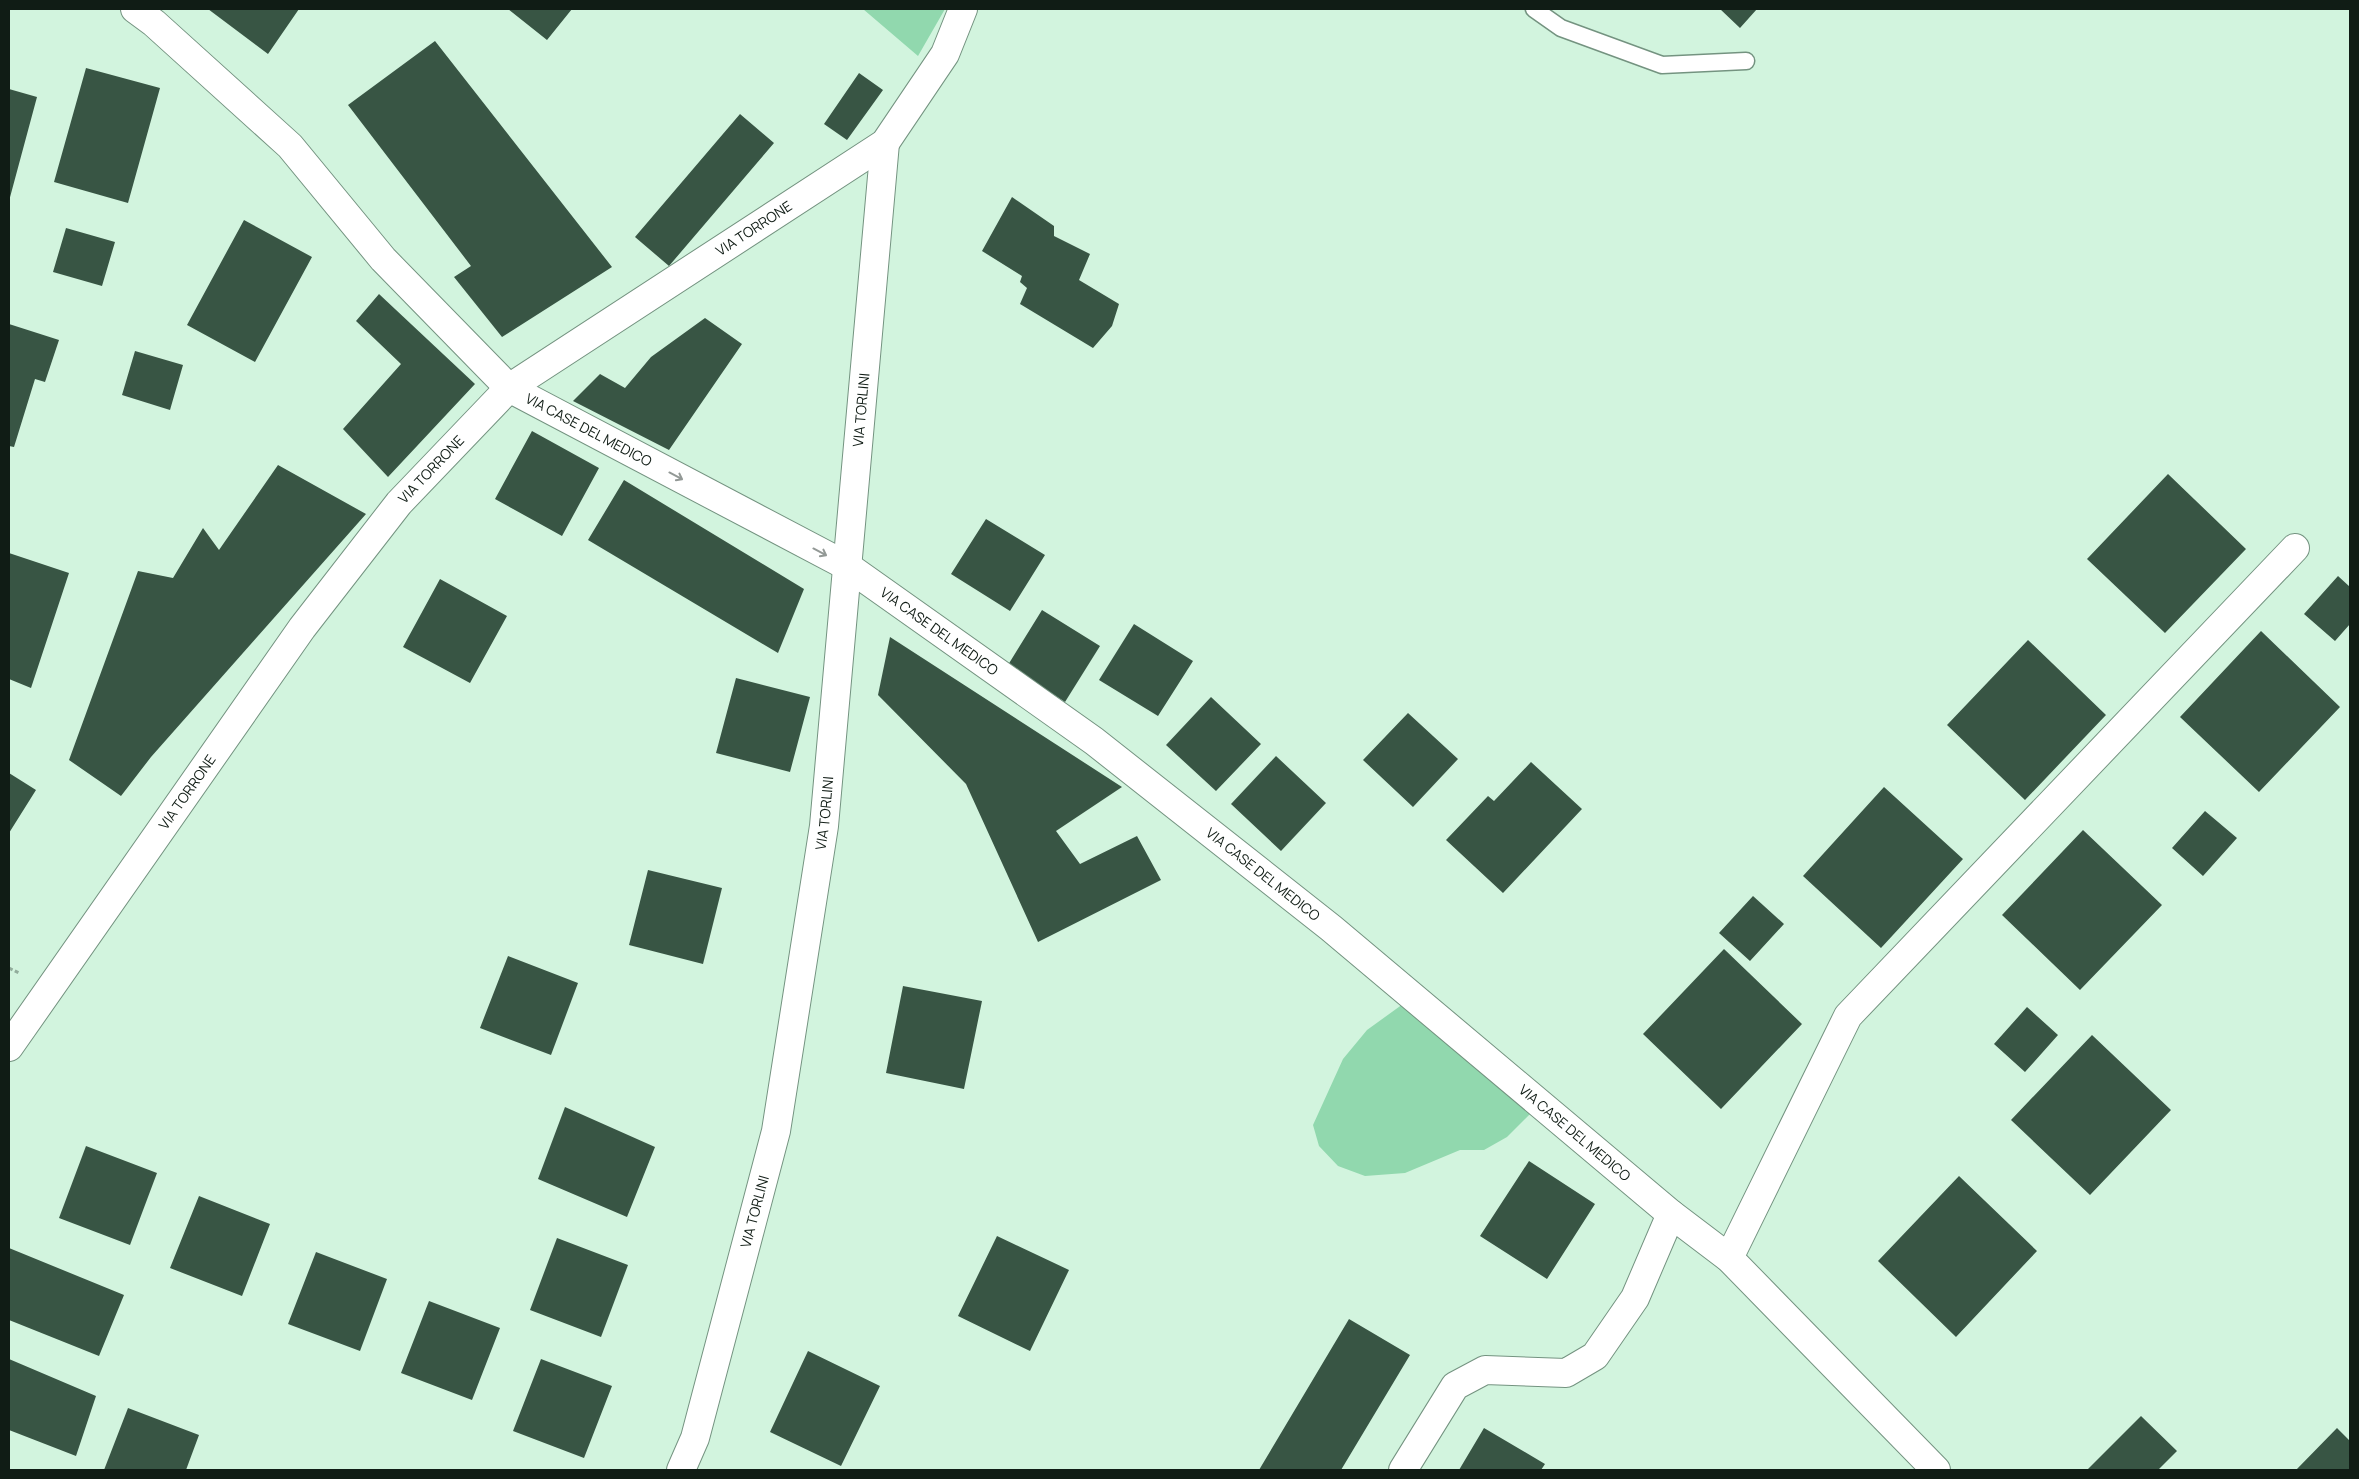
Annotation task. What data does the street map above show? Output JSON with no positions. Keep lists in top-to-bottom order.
{
  "streets": {
    "main road": ["VIA TORRONE", "VIA TORLINI", "VIA CASE DEL MEDICO"]
  },
  "crossings": [
    ["VIA TORRONE", "VIA TORLINI"],
    ["VIA TORRONE", "VIA CASE DEL MEDICO"],
    ["VIA TORLINI", "VIA CASE DEL MEDICO"]
  ]
}
